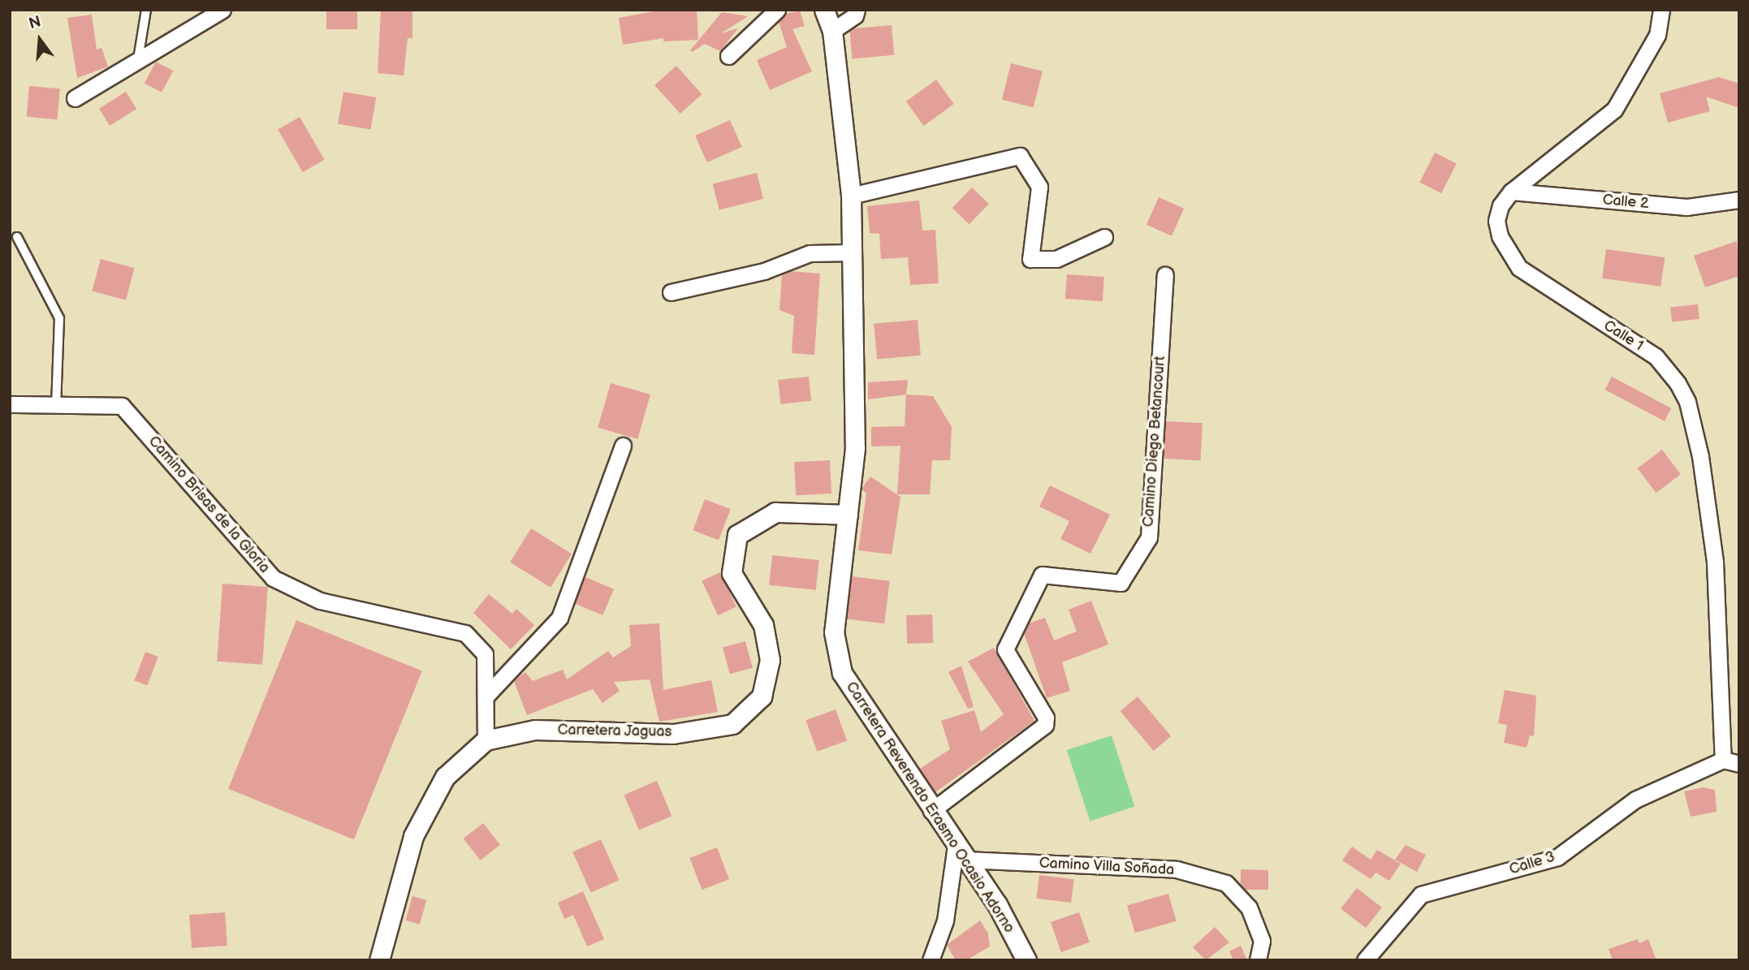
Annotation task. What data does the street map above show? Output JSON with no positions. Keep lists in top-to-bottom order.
{
  "streets": {
    "street": [
      "Calle 2",
      "Calle 1",
      "Camino Diego Betancourt",
      "Camino Brisas de la Gloria",
      "Carretera Jaguas",
      "Carretera Reverendo Erasmo Ocasio Adorno",
      "Calle 3",
      "Camino Villa Soñada"
    ]
  },
  "crossings": [
    ["Calle 2", "Calle 1"],
    ["Calle 1", "Calle 3"],
    ["Camino Diego Betancourt", "Carretera Reverendo Erasmo Ocasio Adorno"],
    ["Camino Brisas de la Gloria", "Carretera Jaguas"],
    ["Carretera Jaguas", "Carretera Reverendo Erasmo Ocasio Adorno"],
    ["Carretera Reverendo Erasmo Ocasio Adorno", "Camino Villa Soñada"]
  ],
  "north": "top"
}
